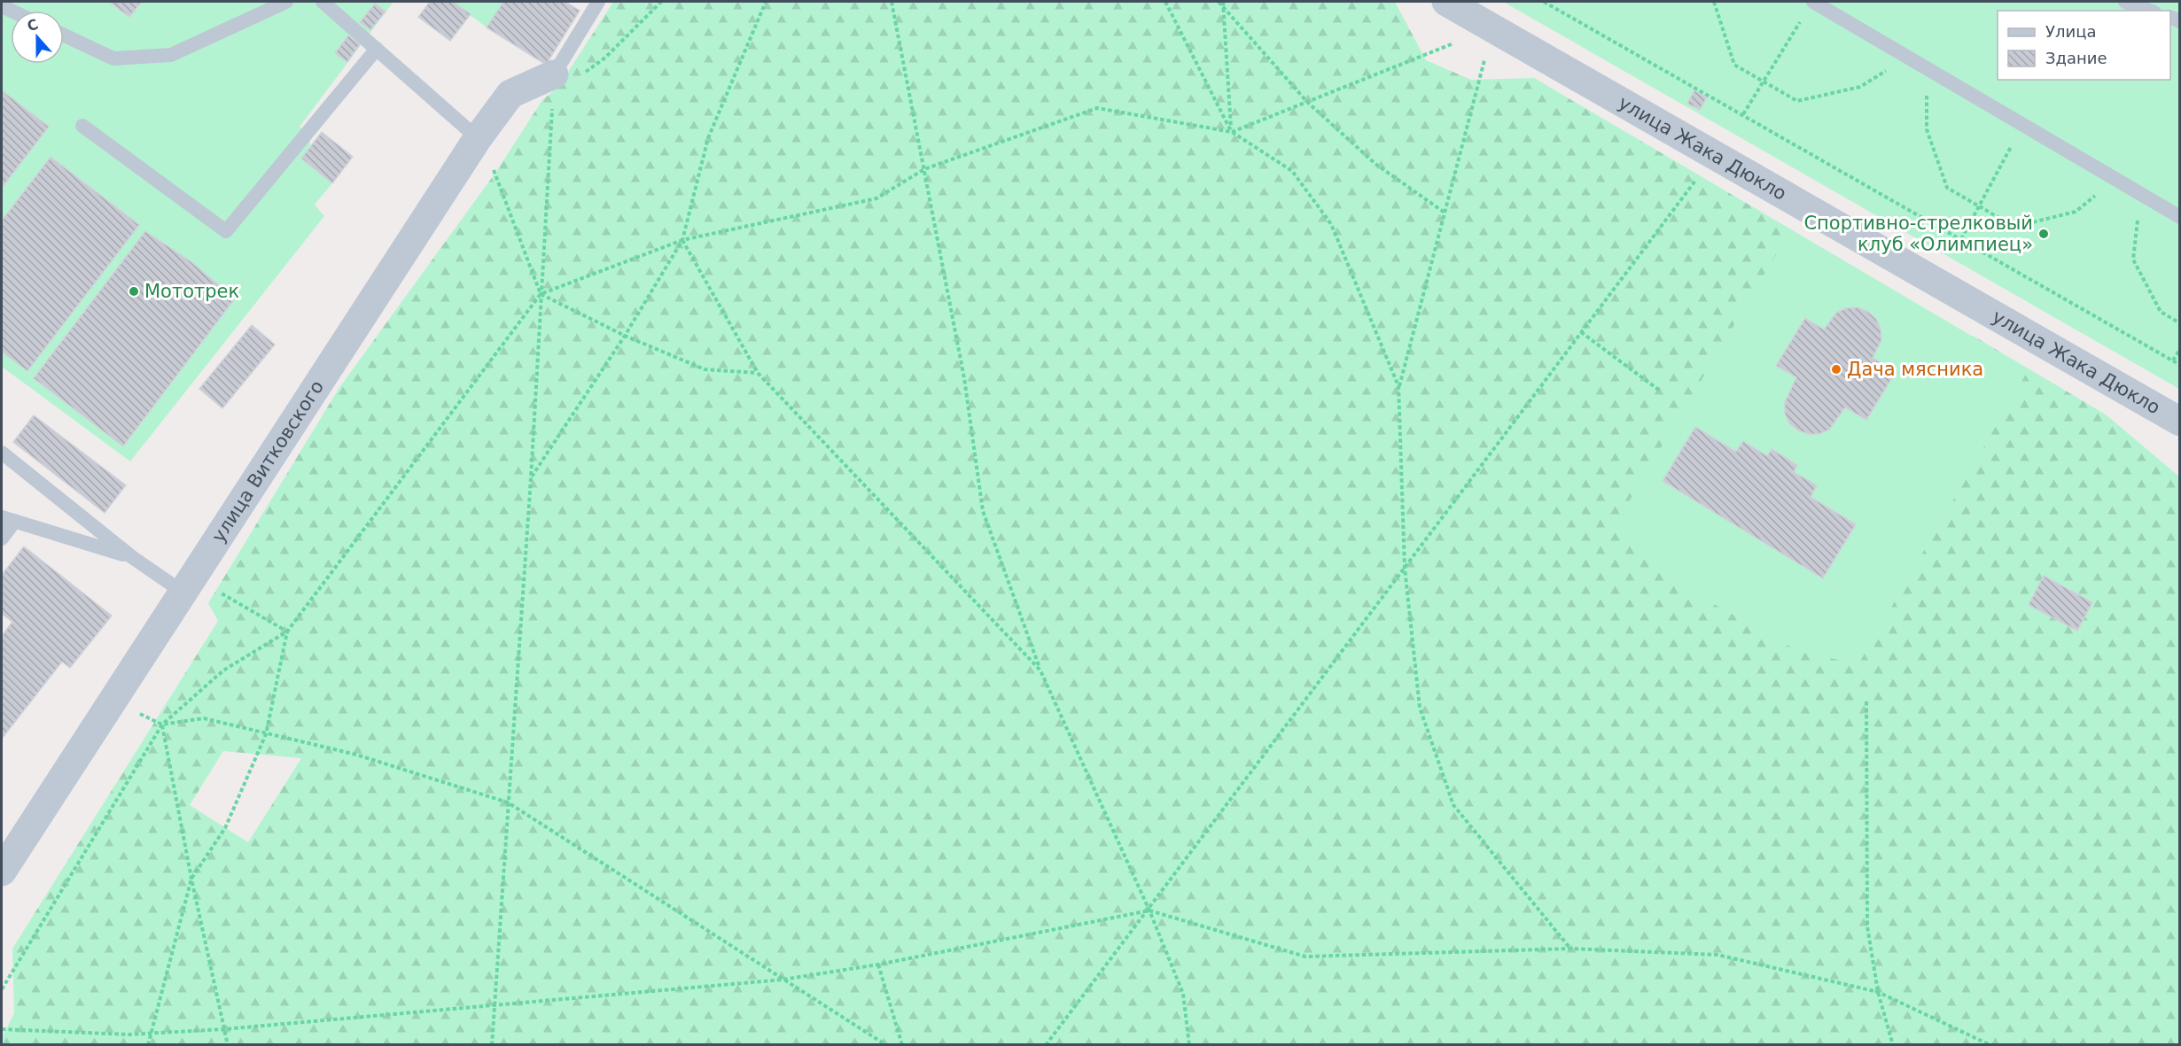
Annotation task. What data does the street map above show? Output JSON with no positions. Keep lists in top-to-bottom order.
{
  "streets": {
    "street": ["улица Жака Дюкло", "улица Витковского"]
  },
  "places": ["Спортивно-стрелковый клуб «Олимпиец»", "Мототрек", "Дача мясника"],
  "legend": ["Улица", "Здание"],
  "north": "top"
}
